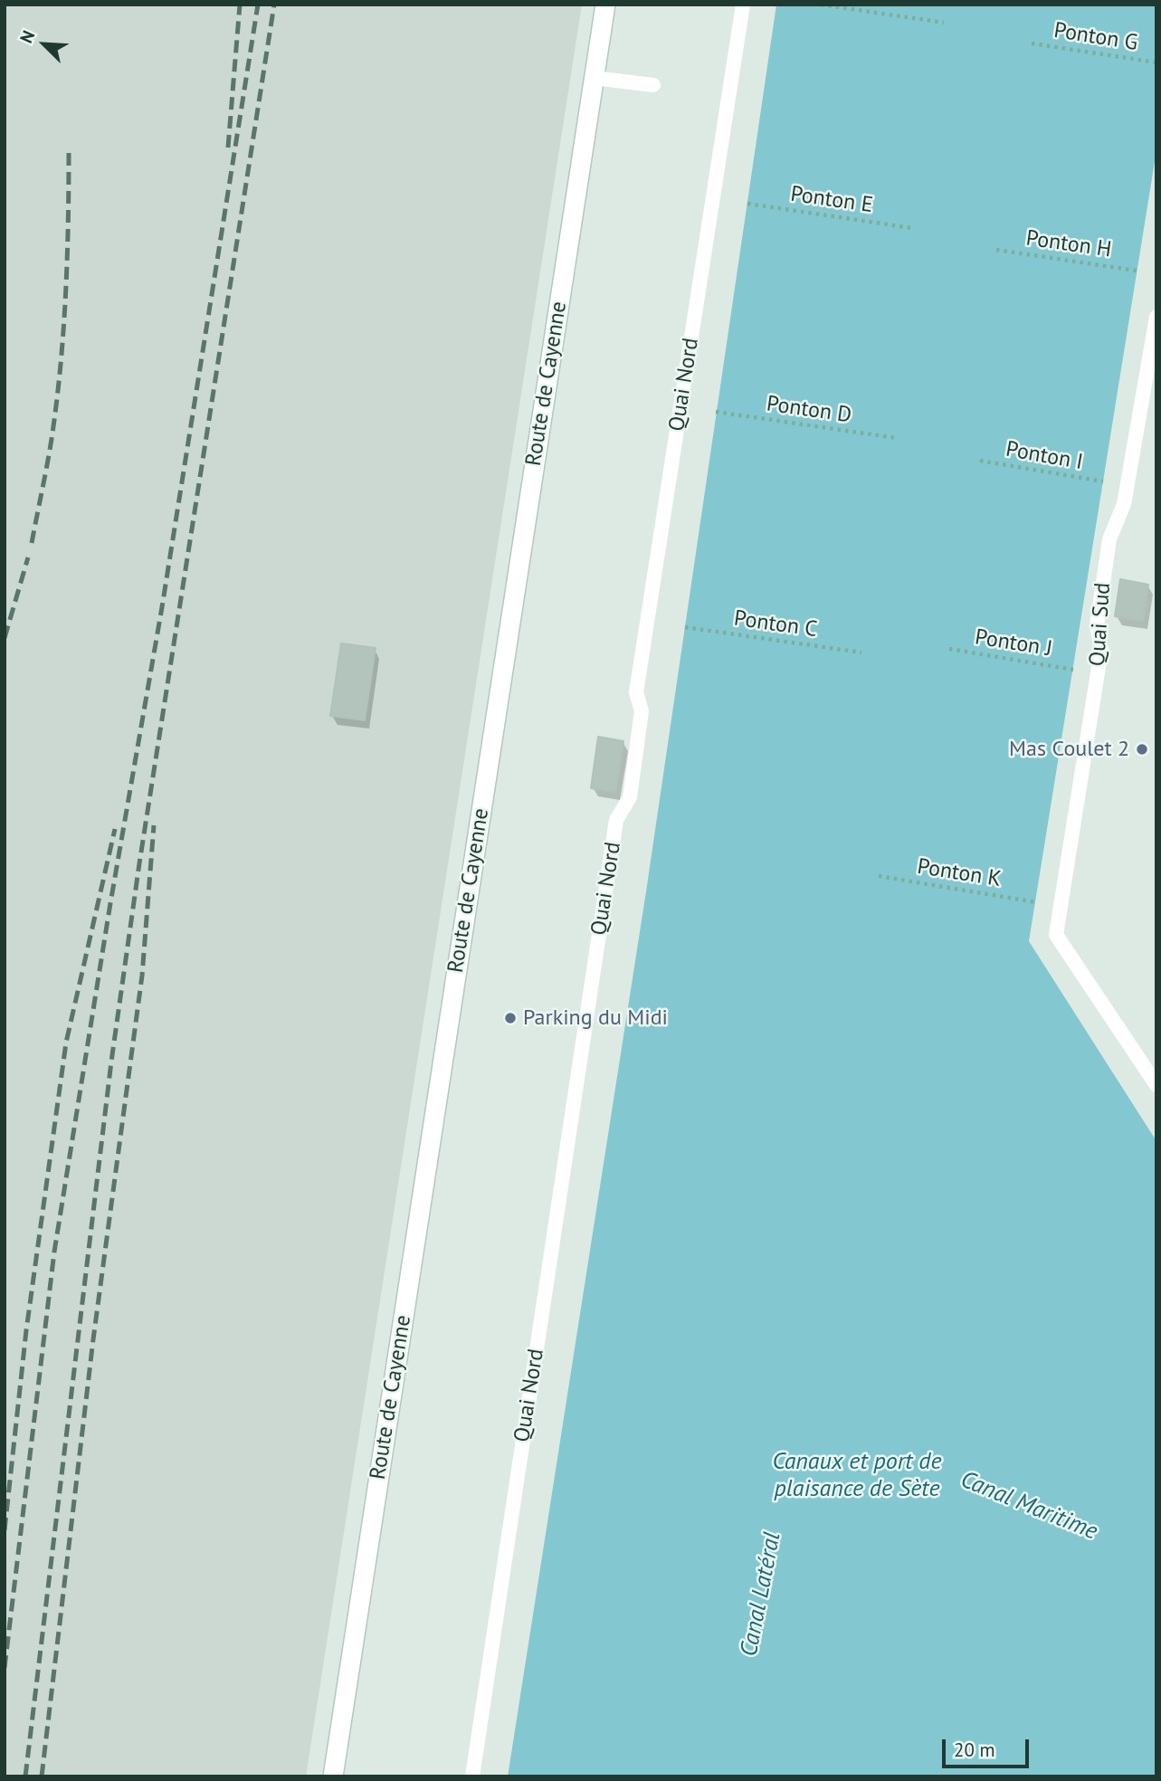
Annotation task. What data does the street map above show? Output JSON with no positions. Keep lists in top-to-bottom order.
{
  "streets": {
    "street": ["Route de Cayenne"],
    "lane": ["Quai Nord", "Quai Sud"],
    "path": [
      "Ponton G",
      "Ponton E",
      "Ponton H",
      "Ponton D",
      "Ponton I",
      "Ponton C",
      "Ponton J",
      "Ponton K"
    ]
  },
  "water": ["Canaux et port de plaisance de Sète", "Canal Maritime", "Canal Latéral"],
  "places": ["Mas Coulet 2", "Parking du Midi"],
  "scale_bar": "20 m",
  "north": "top left"
}
